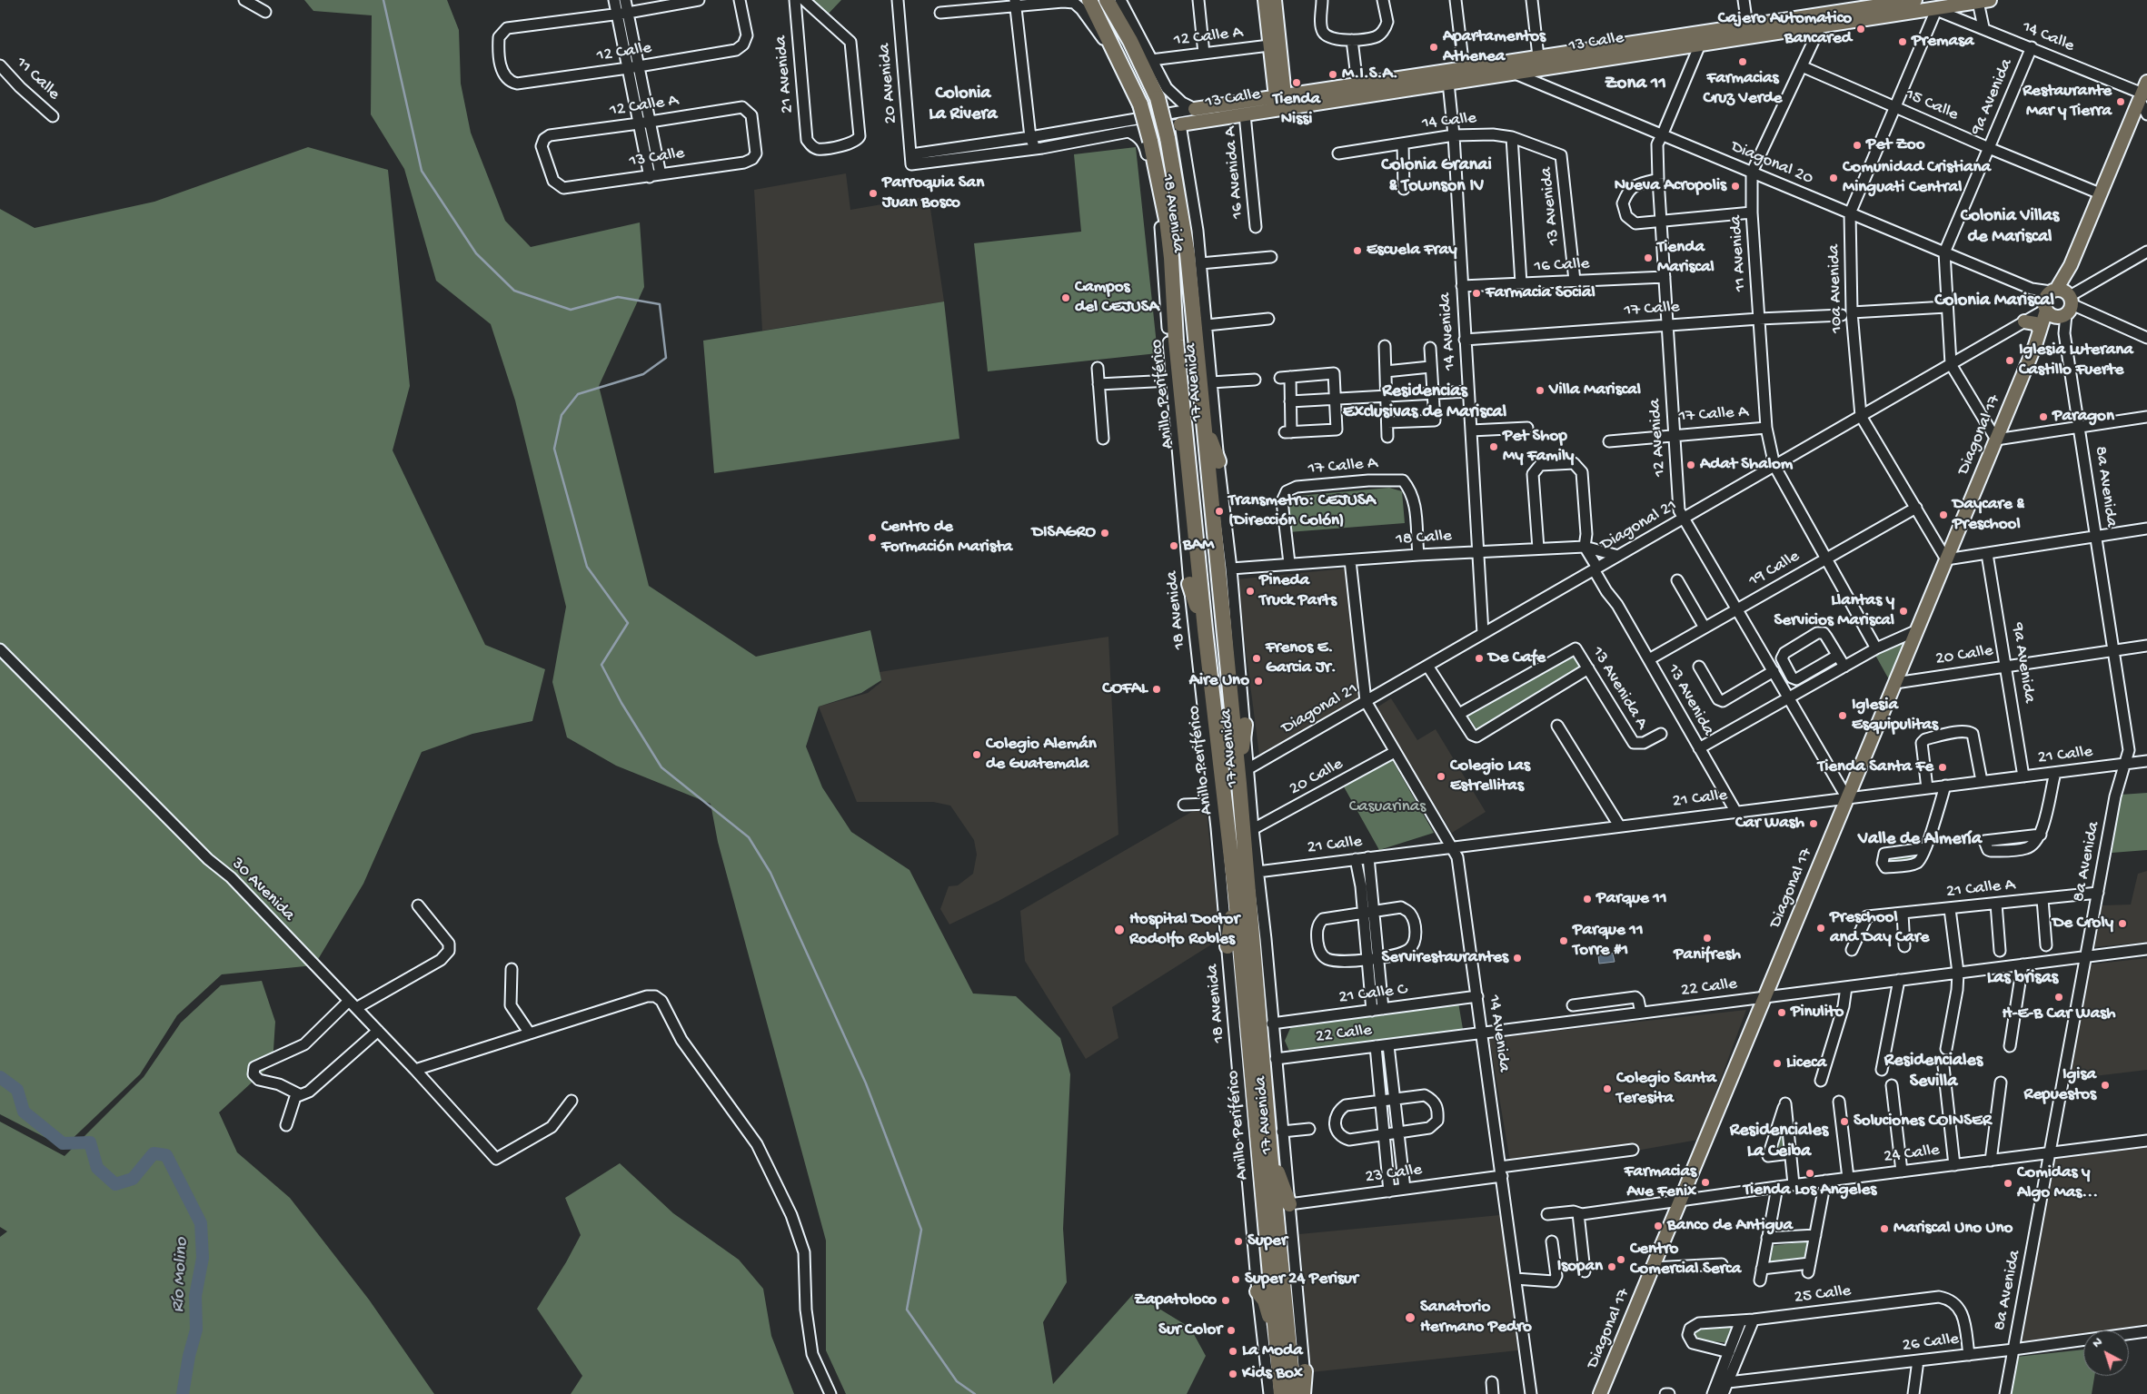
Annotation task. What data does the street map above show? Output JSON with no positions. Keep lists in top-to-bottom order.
{
  "streets": {
    "highway": ["Anillo Periférico"],
    "main road": ["13 Calle", "Diagonal 17"],
    "street": [
      "12 Calle A",
      "14 Calle",
      "12 Calle",
      "21 Avenida",
      "11 Calle",
      "20 Avenida",
      "9a Avenida",
      "15 Calle",
      "Diagonal 20",
      "16 Avenida A",
      "13 Avenida",
      "18 Avenida",
      "11 Avenida",
      "16 Calle",
      "10a Avenida",
      "17 Calle",
      "14 Avenida",
      "17 Avenida",
      "17 Calle A",
      "12 Avenida",
      "8a Avenida",
      "Diagonal 21",
      "18 Calle",
      "19 Calle",
      "20 Calle",
      "13 Avenida A",
      "21 Calle",
      "21 Calle A",
      "30 Avenida",
      "22 Calle",
      "21 Calle C",
      "24 Calle",
      "23 Calle",
      "25 Calle",
      "26 Calle"
    ]
  },
  "crossings": [
    ["12 Calle A", "13 Calle"],
    ["14 Calle", "13 Calle"],
    ["14 Calle", "9a Avenida"],
    ["14 Calle", "13 Avenida"],
    ["14 Calle", "10a Avenida"],
    ["14 Calle", "14 Avenida"],
    ["14 Calle", "Diagonal 17"],
    ["13 Calle", "20 Avenida"],
    ["13 Calle", "Diagonal 20"],
    ["13 Calle", "16 Avenida A"],
    ["13 Calle", "18 Avenida"],
    ["13 Calle", "11 Avenida"],
    ["13 Calle", "10a Avenida"],
    ["13 Calle", "14 Avenida"],
    ["13 Calle", "17 Avenida"],
    ["13 Calle", "12 Avenida"],
    ["9a Avenida", "15 Calle"],
    ["9a Avenida", "Diagonal 20"],
    ["9a Avenida", "17 Calle"],
    ["9a Avenida", "Diagonal 17"],
    ["9a Avenida", "Diagonal 21"],
    ["9a Avenida", "20 Calle"],
    ["9a Avenida", "21 Calle"],
    ["15 Calle", "11 Avenida"],
    ["15 Calle", "10a Avenida"],
    ["15 Calle", "Diagonal 17"],
    ["Diagonal 20", "11 Avenida"],
    ["Diagonal 20", "10a Avenida"],
    ["Diagonal 20", "Diagonal 17"],
    ["Diagonal 20", "12 Avenida"],
    ["Diagonal 20", "8a Avenida"],
    ["Diagonal 20", "Diagonal 21"],
    ["13 Avenida", "16 Calle"],
    ["13 Avenida", "Diagonal 21"],
    ["13 Avenida", "18 Calle"],
    ["13 Avenida", "19 Calle"],
    ["13 Avenida", "21 Calle"],
    ["18 Avenida", "Anillo Periférico"],
    ["11 Avenida", "17 Calle"],
    ["11 Avenida", "17 Calle A"],
    ["11 Avenida", "Diagonal 21"],
    ["16 Calle", "14 Avenida"],
    ["16 Calle", "12 Avenida"],
    ["10a Avenida", "17 Calle"],
    ["10a Avenida", "Diagonal 17"],
    ["10a Avenida", "Diagonal 21"],
    ["10a Avenida", "19 Calle"],
    ["17 Calle", "14 Avenida"],
    ["17 Calle", "12 Avenida"],
    ["14 Avenida", "Diagonal 21"],
    ["14 Avenida", "18 Calle"],
    ["14 Avenida", "20 Calle"],
    ["14 Avenida", "21 Calle"],
    ["14 Avenida", "22 Calle"],
    ["14 Avenida", "21 Calle C"],
    ["14 Avenida", "23 Calle"],
    ["17 Avenida", "Diagonal 21"],
    ["17 Avenida", "18 Calle"],
    ["17 Avenida", "20 Calle"],
    ["17 Avenida", "21 Calle"],
    ["17 Avenida", "22 Calle"],
    ["17 Avenida", "21 Calle C"],
    ["17 Avenida", "23 Calle"],
    ["17 Calle A", "12 Avenida"],
    ["17 Calle A", "18 Calle"],
    ["Diagonal 17", "12 Avenida"],
    ["Diagonal 17", "8a Avenida"],
    ["Diagonal 17", "Diagonal 21"],
    ["Diagonal 17", "20 Calle"],
    ["Diagonal 17", "21 Calle"],
    ["Diagonal 17", "22 Calle"],
    ["Diagonal 17", "24 Calle"],
    ["12 Avenida", "Diagonal 21"],
    ["12 Avenida", "19 Calle"],
    ["12 Avenida", "21 Calle"],
    ["8a Avenida", "Diagonal 21"],
    ["8a Avenida", "20 Calle"],
    ["8a Avenida", "21 Calle"],
    ["8a Avenida", "21 Calle A"],
    ["8a Avenida", "22 Calle"],
    ["8a Avenida", "24 Calle"],
    ["8a Avenida", "26 Calle"],
    ["Diagonal 21", "18 Calle"],
    ["25 Calle", "26 Calle"]
  ],
  "districts": [
    "Zona 11",
    "Colonia La Rivera",
    "Colonia Granai & Townson IV",
    "Colonia Villas de Mariscal",
    "Colonia Mariscal",
    "Residencias Exclusivas de Mariscal",
    "Valle de Almería",
    "Las brisas",
    "Residenciales Sevilla",
    "Residenciales La Ceiba"
  ],
  "water": ["Río Molino"],
  "parks": ["Casuarinas"],
  "places": [
    "Cajero Automatico Bancared",
    "Premasa",
    "Apartamentos Athenea",
    "Farmacias Cruz Verde",
    "M.I.S.A.",
    "Tienda Nissi",
    "Restaurante Mar y Tierra",
    "Pet Zoo",
    "Comunidad Cristiana Minguati Central",
    "Nueva Acropolis",
    "Parroquia San Juan Bosco",
    "Escuela Fray",
    "Tienda Mariscal",
    "Farmacia Social",
    "Campos del CEJUSA",
    "Iglesia Luterana Castillo Fuerte",
    "Villa Mariscal",
    "Paragon",
    "Pet Shop My Family",
    "Adat Shalom",
    "Transmetro: CEJUSA (Dirección Colón)",
    "Daycare & Preschool",
    "DISAGRO",
    "Centro de Formación Marista",
    "BAM",
    "Pineda Truck Parts",
    "Llantas y Servicios Mariscal",
    "Frenos E. Garcia Jr.",
    "De Cafe",
    "Aire Uno",
    "COFAL",
    "Iglesia Esquipulitas",
    "Colegio Alemán de Guatemala",
    "Tienda Santa Fe",
    "Colegio Las Estrellitas",
    "Car Wash",
    "Parque 11",
    "De Croly",
    "Preschool and Day Care",
    "Hospital Doctor Rodolfo Robles",
    "Panifresh",
    "Parque 11 Torre #1",
    "Servirestaurantes",
    "H-E-B Car Wash",
    "Pinulito",
    "Liceca",
    "Igisa Repuestos",
    "Colegio Santa Teresita",
    "Soluciones COINSER",
    "Tienda Los Angeles",
    "Farmacias Ave Fenix",
    "Comidas y Algo Mas...",
    "Banco de Antigua",
    "Mariscal Uno Uno",
    "Super",
    "Centro Comercial Serca",
    "Isopan",
    "Super 24 Perisur",
    "Zapatoloco",
    "Sanatorio Hermano Pedro",
    "Sur Color",
    "La Moda",
    "Kids Box"
  ],
  "north": "top left"
}
